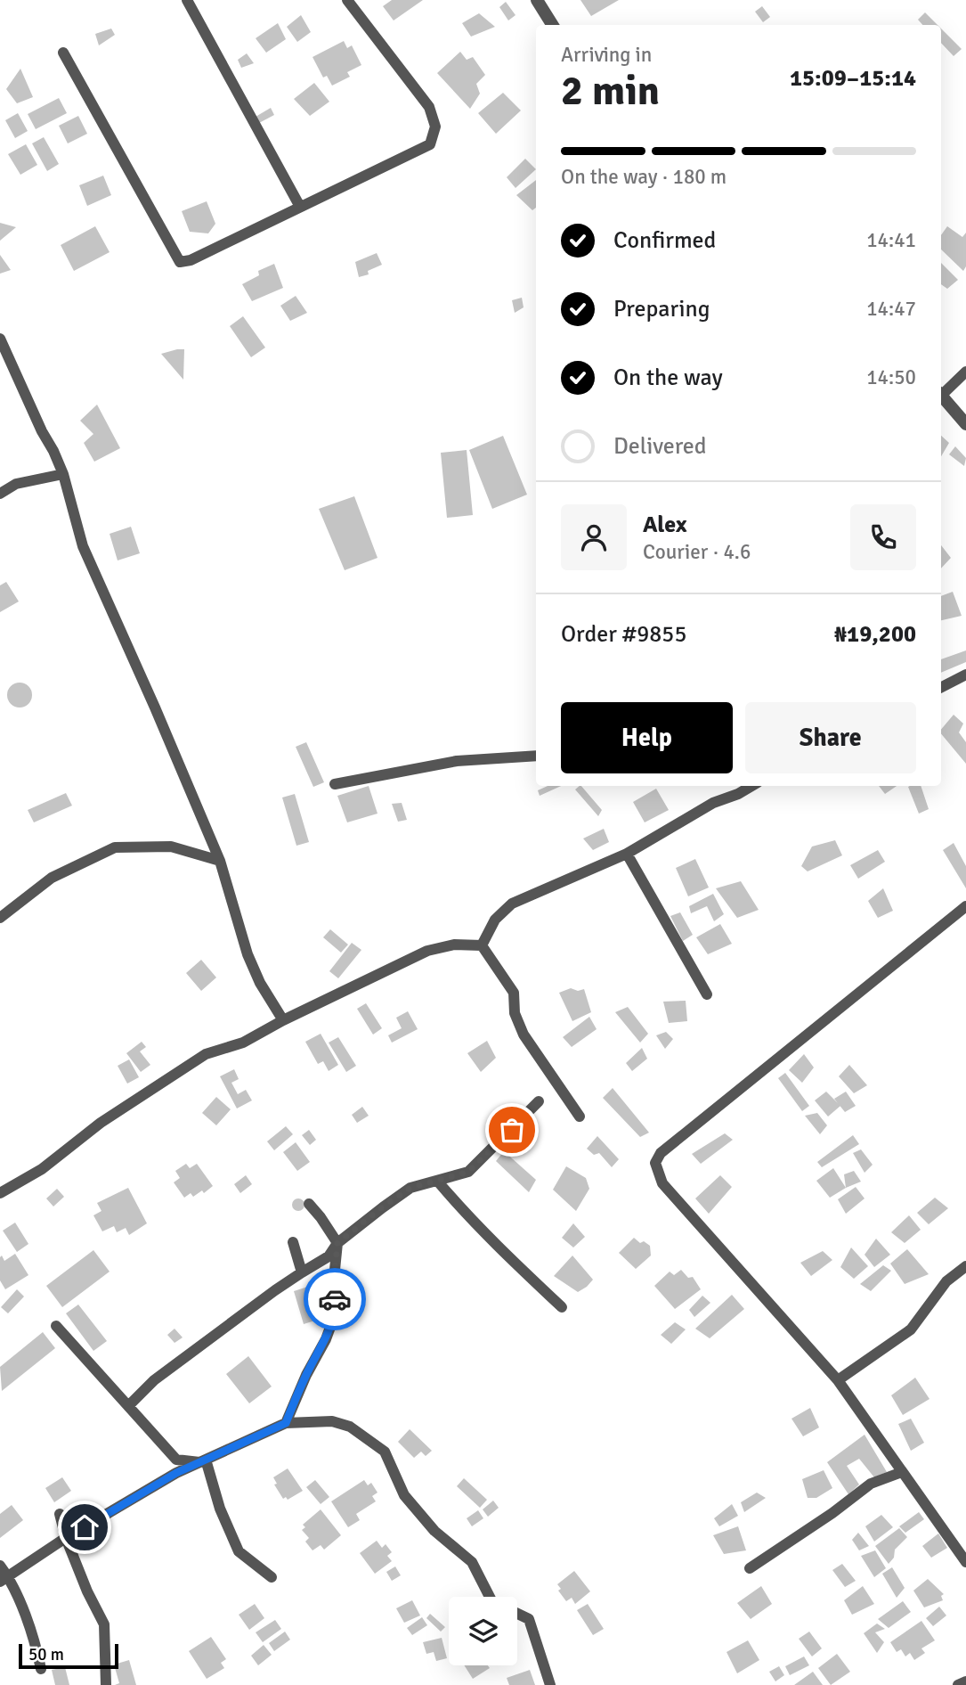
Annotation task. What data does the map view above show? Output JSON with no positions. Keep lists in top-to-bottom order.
{
  "scale_bar": "50 m",
  "page": {
    "heading": ["2 min", "Arriving in", "15:09–15:14"],
    "panel": [
      "Alex",
      "Courier · 4.6",
      "Order #9855",
      "₦19,200"
    ],
    "bar": "On the way · 180 m",
    "list": [
      ["Confirmed", "14:41"],
      ["Preparing", "14:47"],
      ["On the way", "14:50"],
      "Delivered"
    ],
    "buttons": ["Help", "Share"],
    "scale": "50 m"
  }
}
